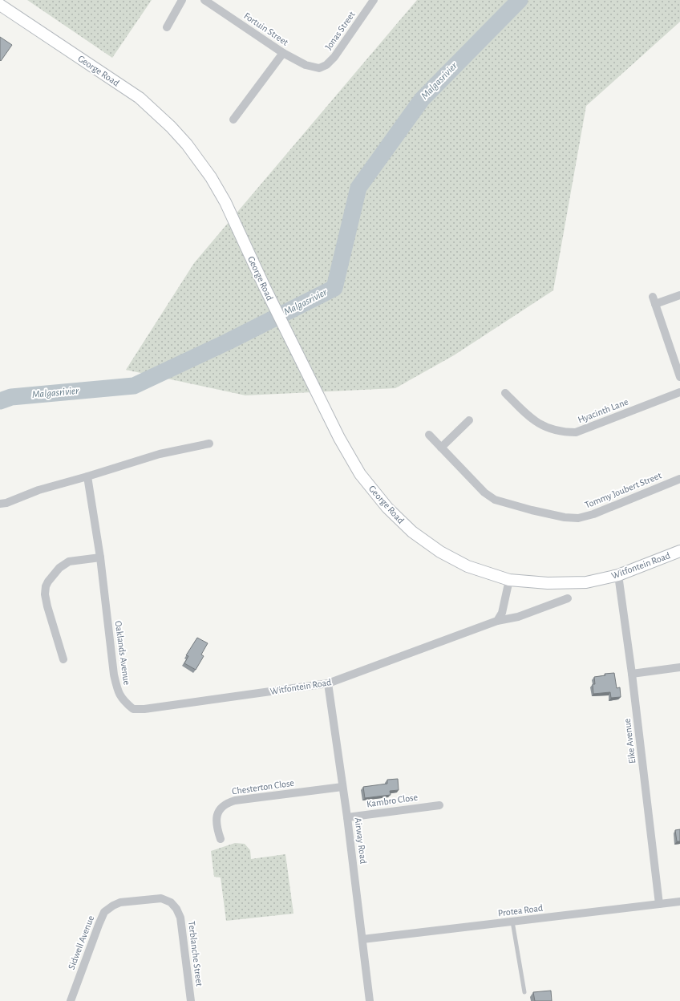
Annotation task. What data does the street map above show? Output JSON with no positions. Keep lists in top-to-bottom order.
{
  "streets": {
    "main road": ["George Road", "Witfontein Road"],
    "street": [
      "Fortuin Street",
      "Jonas Street",
      "Hyacinth Lane",
      "Tommy Joubert Street",
      "Oaklands Avenue",
      "Eike Avenue",
      "Chesterton Close",
      "Kambro Close",
      "Airway Road",
      "Protea Road",
      "Sidwell Avenue",
      "Terblanche Street"
    ]
  },
  "crossings": [
    ["Fortuin Street", "Jonas Street"],
    ["George Road", "Witfontein Road"],
    ["Witfontein Road", "Oaklands Avenue"],
    ["Witfontein Road", "Eike Avenue"],
    ["Witfontein Road", "Airway Road"],
    ["Eike Avenue", "Protea Road"],
    ["Chesterton Close", "Airway Road"],
    ["Kambro Close", "Airway Road"],
    ["Airway Road", "Protea Road"],
    ["Sidwell Avenue", "Terblanche Street"]
  ],
  "water": ["Malgasrivier"]
}
